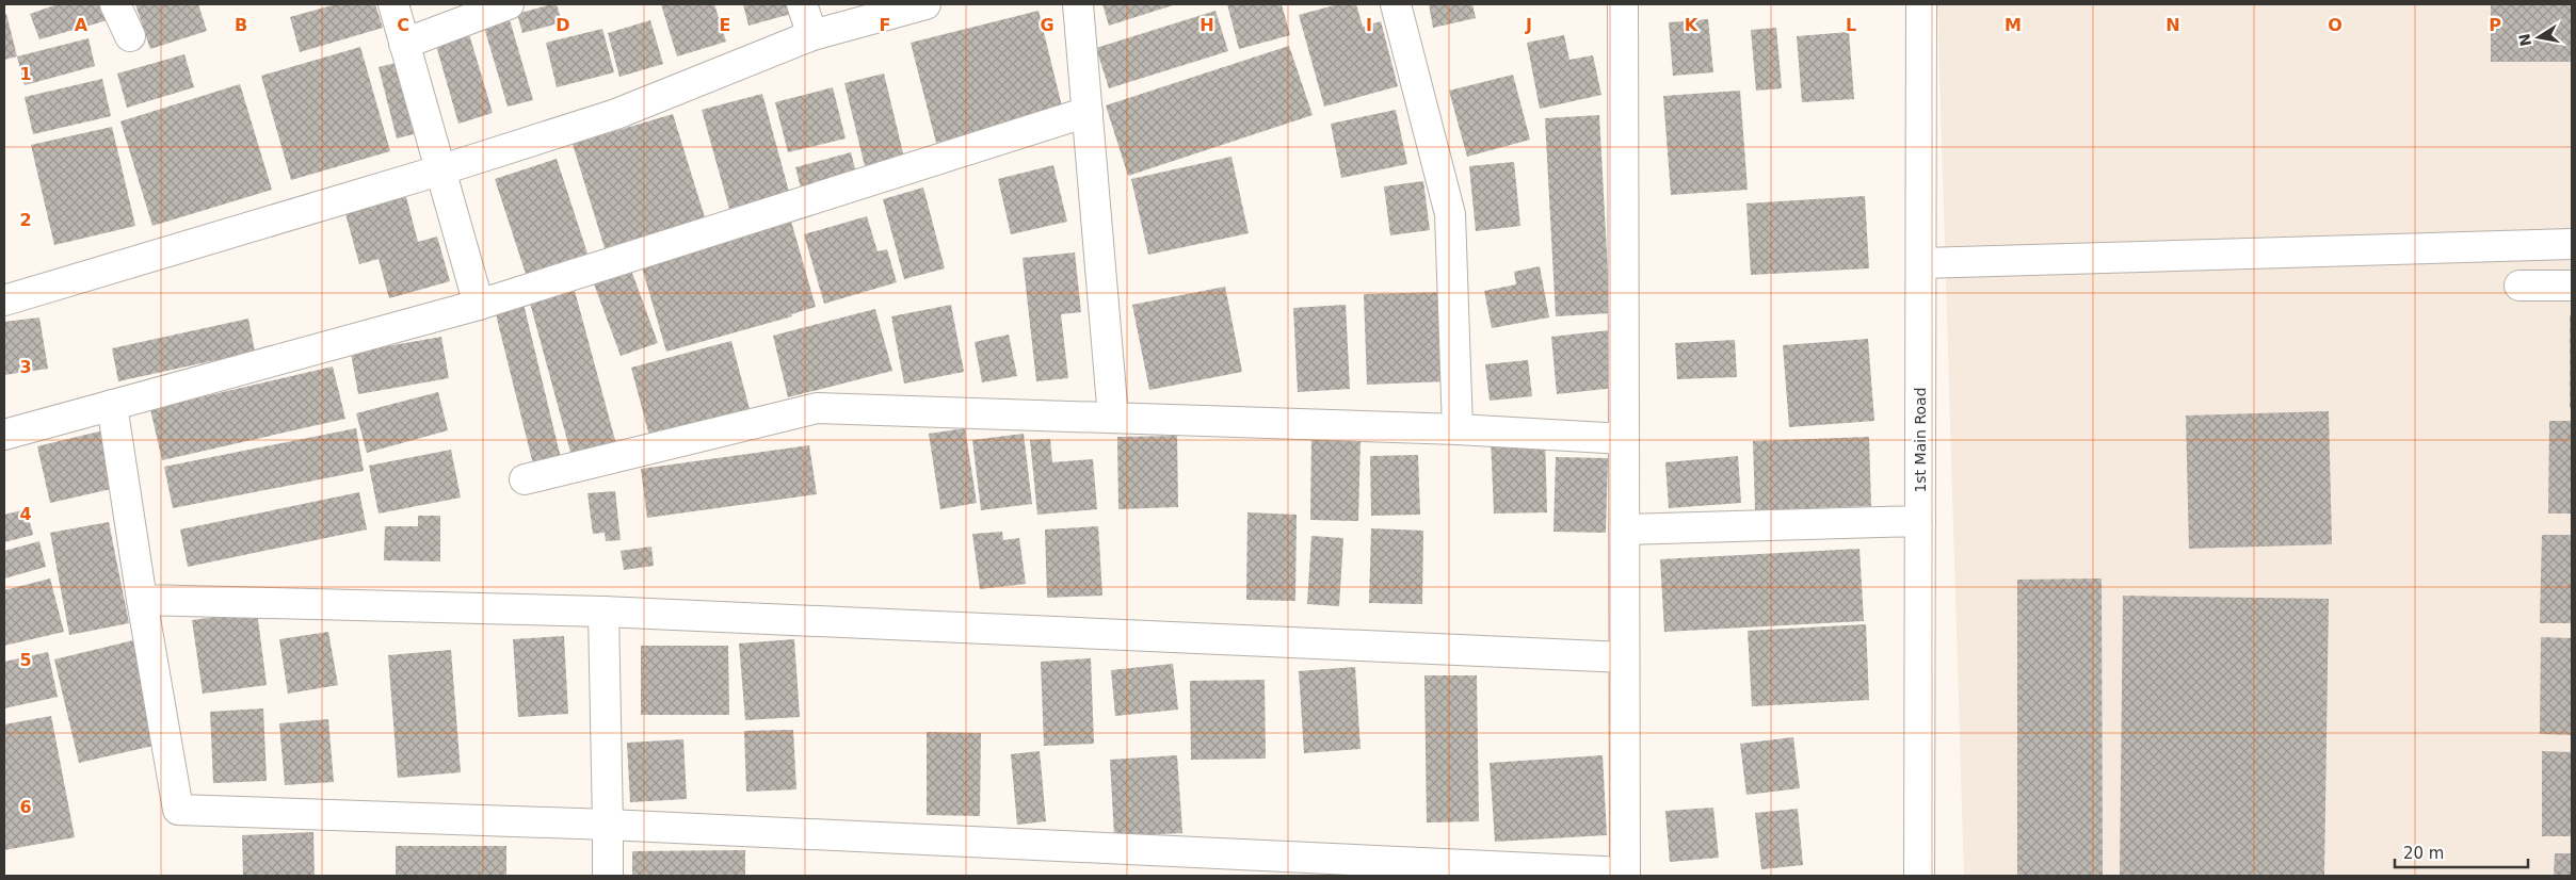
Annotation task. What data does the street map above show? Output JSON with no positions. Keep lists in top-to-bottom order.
{
  "streets": {
    "street": ["1st Main Road"]
  },
  "scale_bar": "20 m",
  "north": "left",
  "grid": {
    "columns": [
      "A",
      "B",
      "C",
      "D",
      "E",
      "F",
      "G",
      "H",
      "I",
      "J",
      "K",
      "L",
      "M",
      "N",
      "O",
      "P"
    ],
    "rows": [
      "1",
      "2",
      "3",
      "4",
      "5",
      "6"
    ]
  }
}
